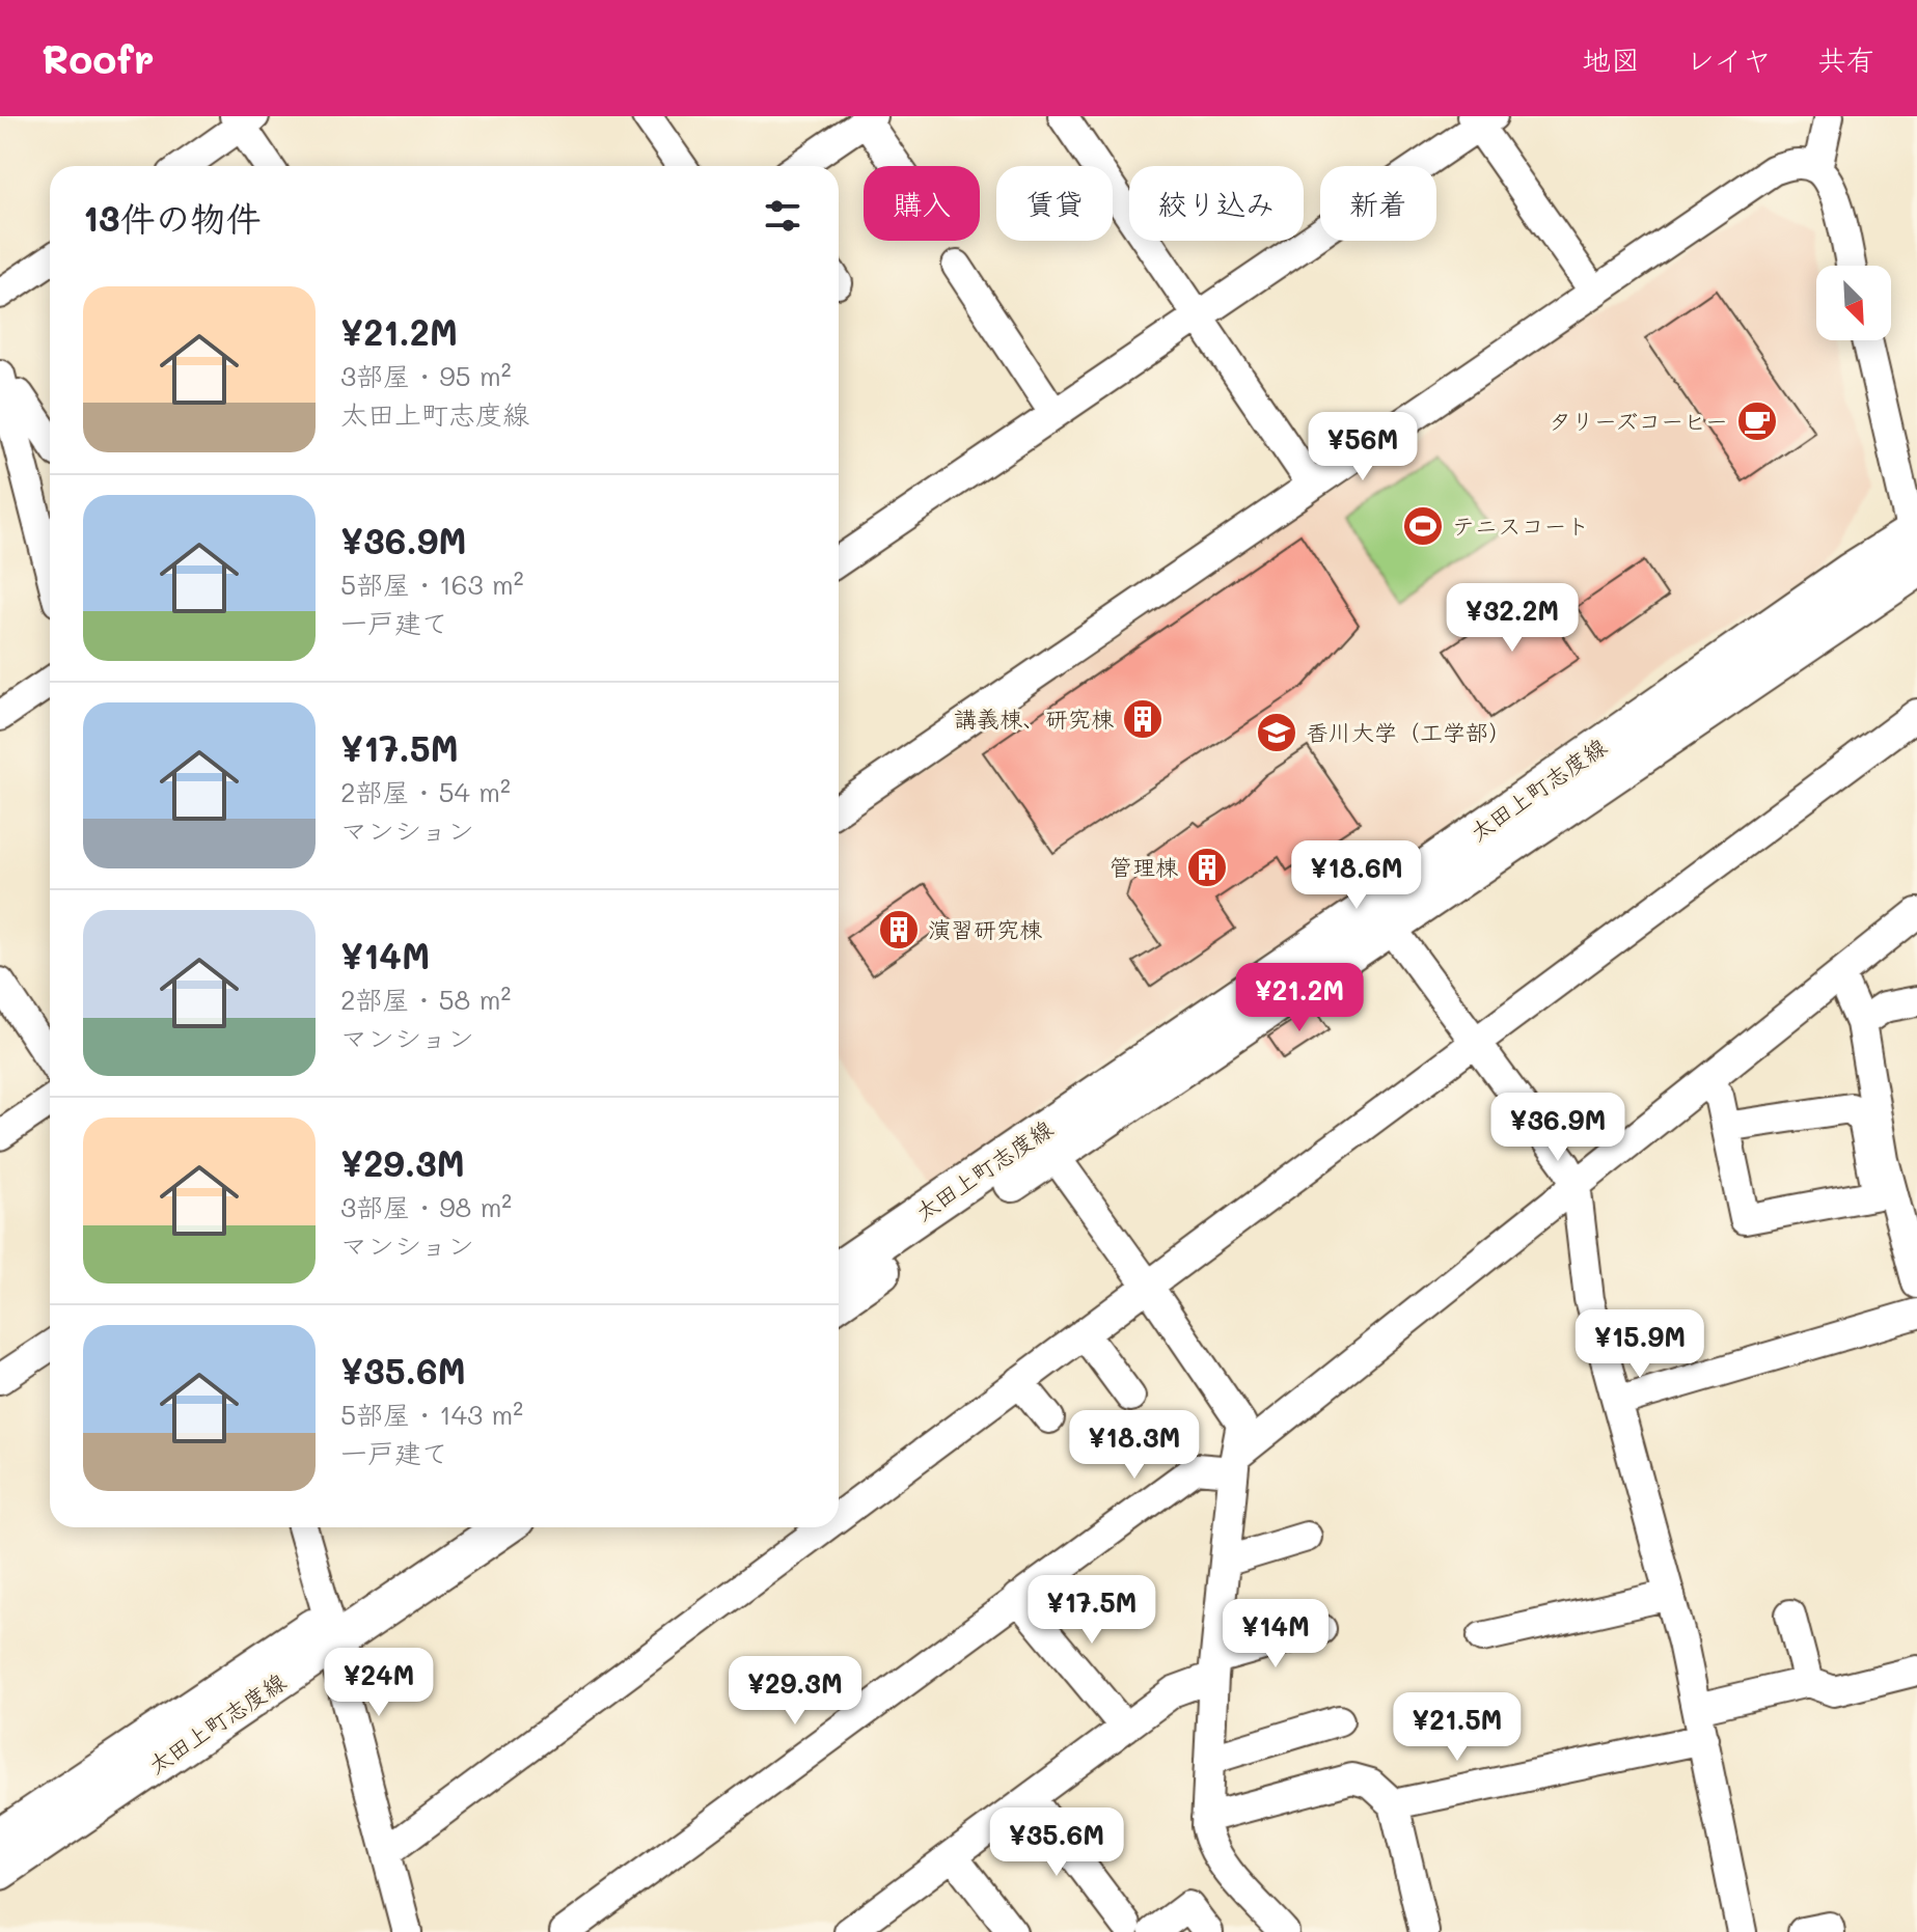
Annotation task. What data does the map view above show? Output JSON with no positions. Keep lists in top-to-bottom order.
{
  "streets": {
    "main road": ["太田上町志度線"]
  },
  "places": {
    "cafe": ["タリーズコーヒー"],
    "sports": ["テニスコート"],
    "building": ["講義棟、研究棟", "管理棟", "演習研究棟"],
    "school or university": ["香川大学（工学部）"]
  },
  "north": "bottom right",
  "page": {
    "header": "Roofr",
    "nav": ["地図", "レイヤ", "共有"],
    "chip": [
      "購入",
      "賃貸",
      "絞り込み",
      "新着"
    ],
    "heading": "13件の物件",
    "list": [
      {
        "name": "¥21.2M",
        "note": "3部屋 · 95 m² · 太田上町志度線"
      },
      {
        "name": "¥36.9M",
        "note": "5部屋 · 163 m² · 一戸建て"
      },
      {
        "name": "¥17.5M",
        "note": "2部屋 · 54 m² · マンション"
      },
      {
        "name": "¥14M",
        "note": "2部屋 · 58 m² · マンション"
      },
      {
        "name": "¥29.3M",
        "note": "3部屋 · 98 m² · マンション"
      },
      {
        "name": "¥35.6M",
        "note": "5部屋 · 143 m² · 一戸建て"
      }
    ],
    "price": [
      "¥56M",
      "¥32.2M",
      "¥18.6M",
      "¥21.2M",
      "¥36.9M",
      "¥15.9M",
      "¥18.3M",
      "¥17.5M",
      "¥14M",
      "¥24M",
      "¥29.3M",
      "¥21.5M",
      "¥35.6M"
    ]
  }
}
